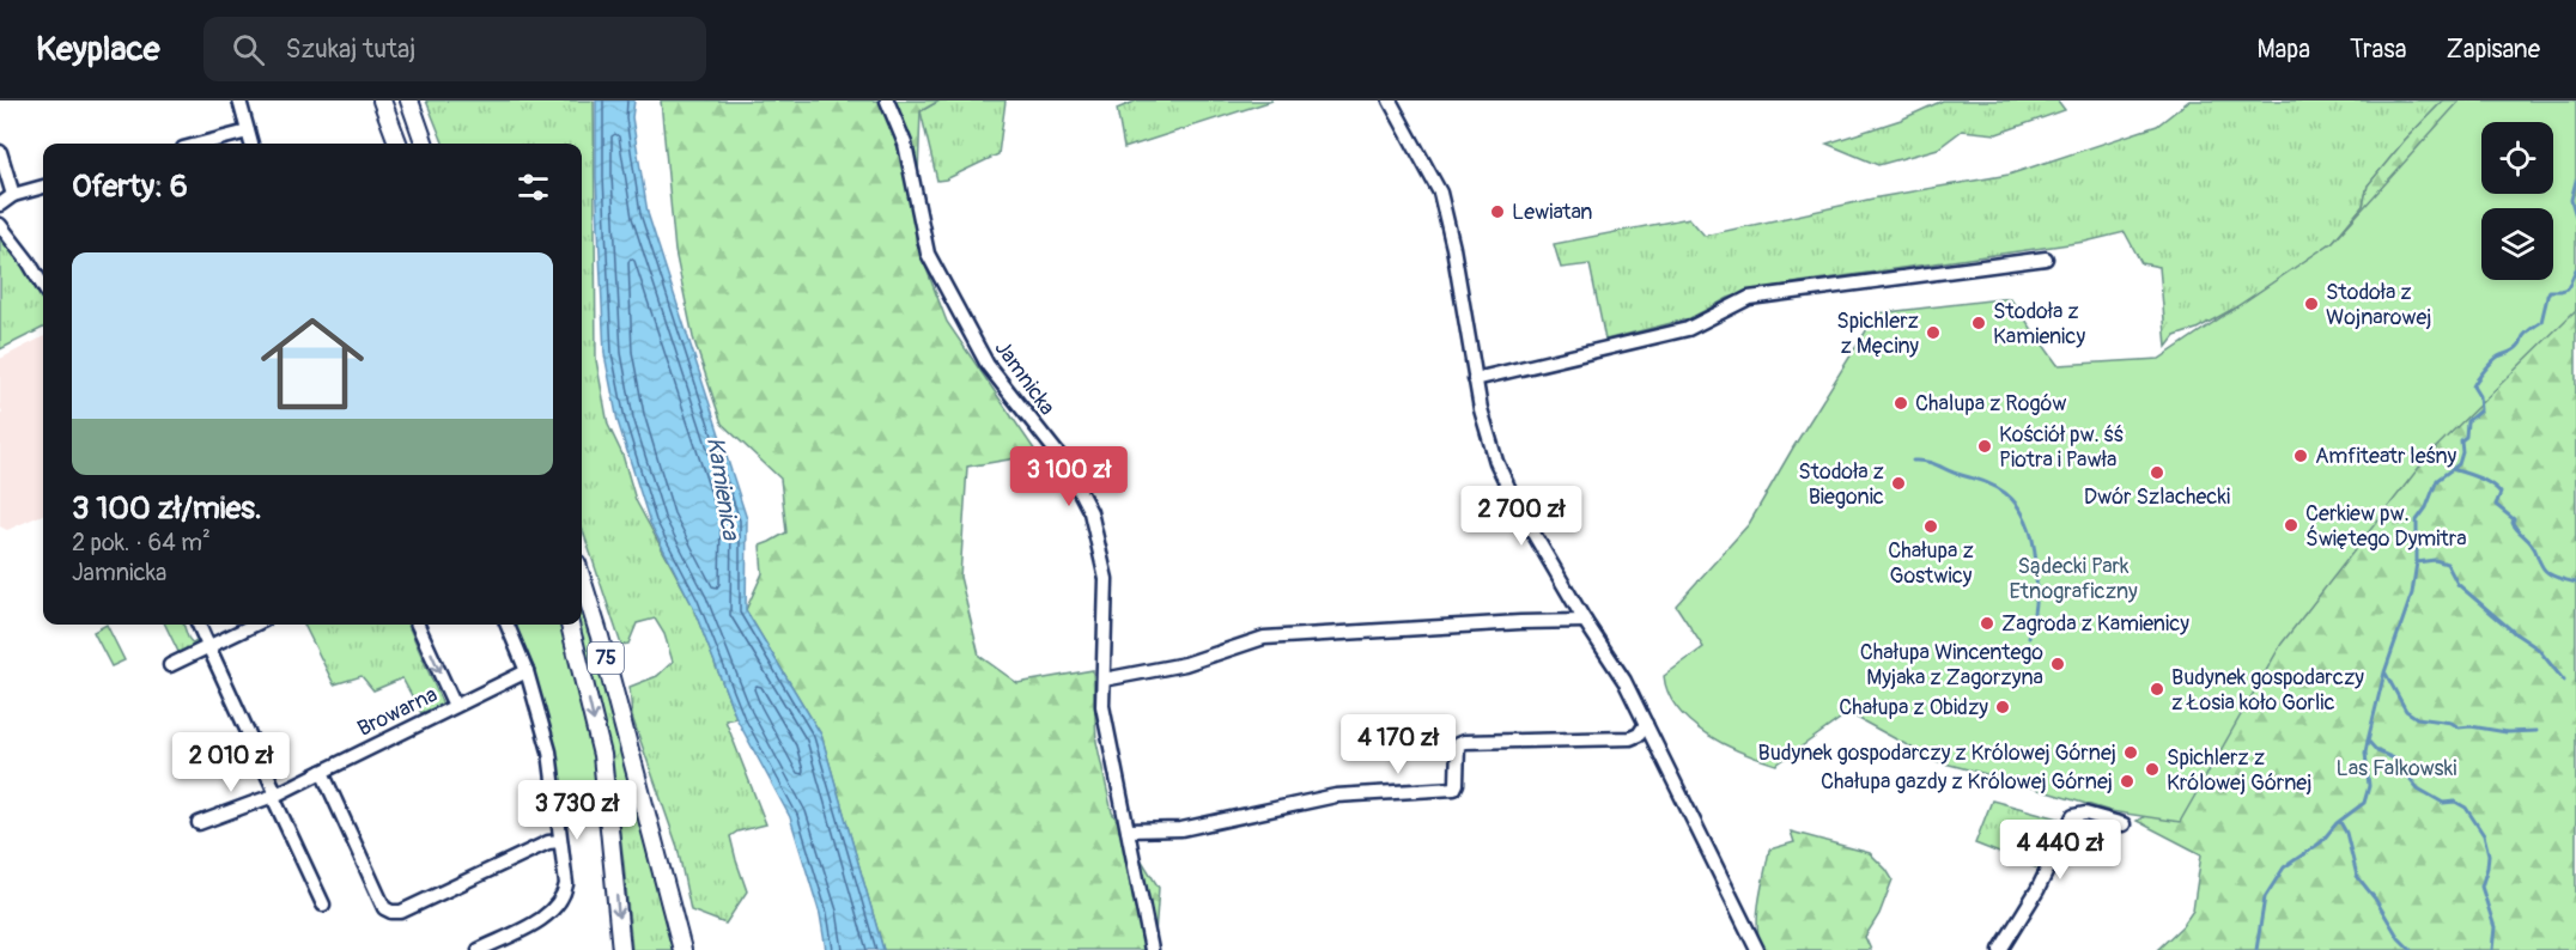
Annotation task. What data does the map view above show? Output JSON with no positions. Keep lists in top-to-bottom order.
{
  "streets": {
    "main road": ["75"],
    "street": ["Jamnicka", "Browarna"]
  },
  "water": ["Kamienica"],
  "parks": ["Sądecki Park Etnograficzny", "Las Falkowski"],
  "places": [
    "Lewiatan",
    "Stodoła z Wojnarowej",
    "Stodoła z Kamienicy",
    "Spichlerz z Męciny",
    "Chalupa z Rogów",
    "Kościół pw. śś Piotra i Pawła",
    "Amfiteatr leśny",
    "Dwór Szlachecki",
    "Stodoła z Biegonic",
    "Cerkiew pw. Świętego Dymitra",
    "Chałupa z Gostwicy",
    "Zagroda z Kamienicy",
    "Chałupa Wincentego Myjaka z Zagorzyna",
    "Budynek gospodarczy z Łosia koło Gorlic",
    "Chałupa z Obidzy",
    "Budynek gospodarczy z Królowej Górnej",
    "Spichlerz z Królowej Górnej",
    "Chałupa gazdy z Królowej Górnej"
  ],
  "page": {
    "header": "Keyplace",
    "search": "Szukaj tutaj",
    "nav": ["Mapa", "Trasa", "Zapisane"],
    "heading": "Oferty: 6",
    "list": [
      {
        "name": "3 100 zł/mies.",
        "note": "2 pok. · 64 m² · Jamnicka"
      }
    ],
    "price": [
      "3 100 zł",
      "2 700 zł",
      "4 170 zł",
      "2 010 zł",
      "3 730 zł",
      "4 440 zł"
    ]
  }
}
